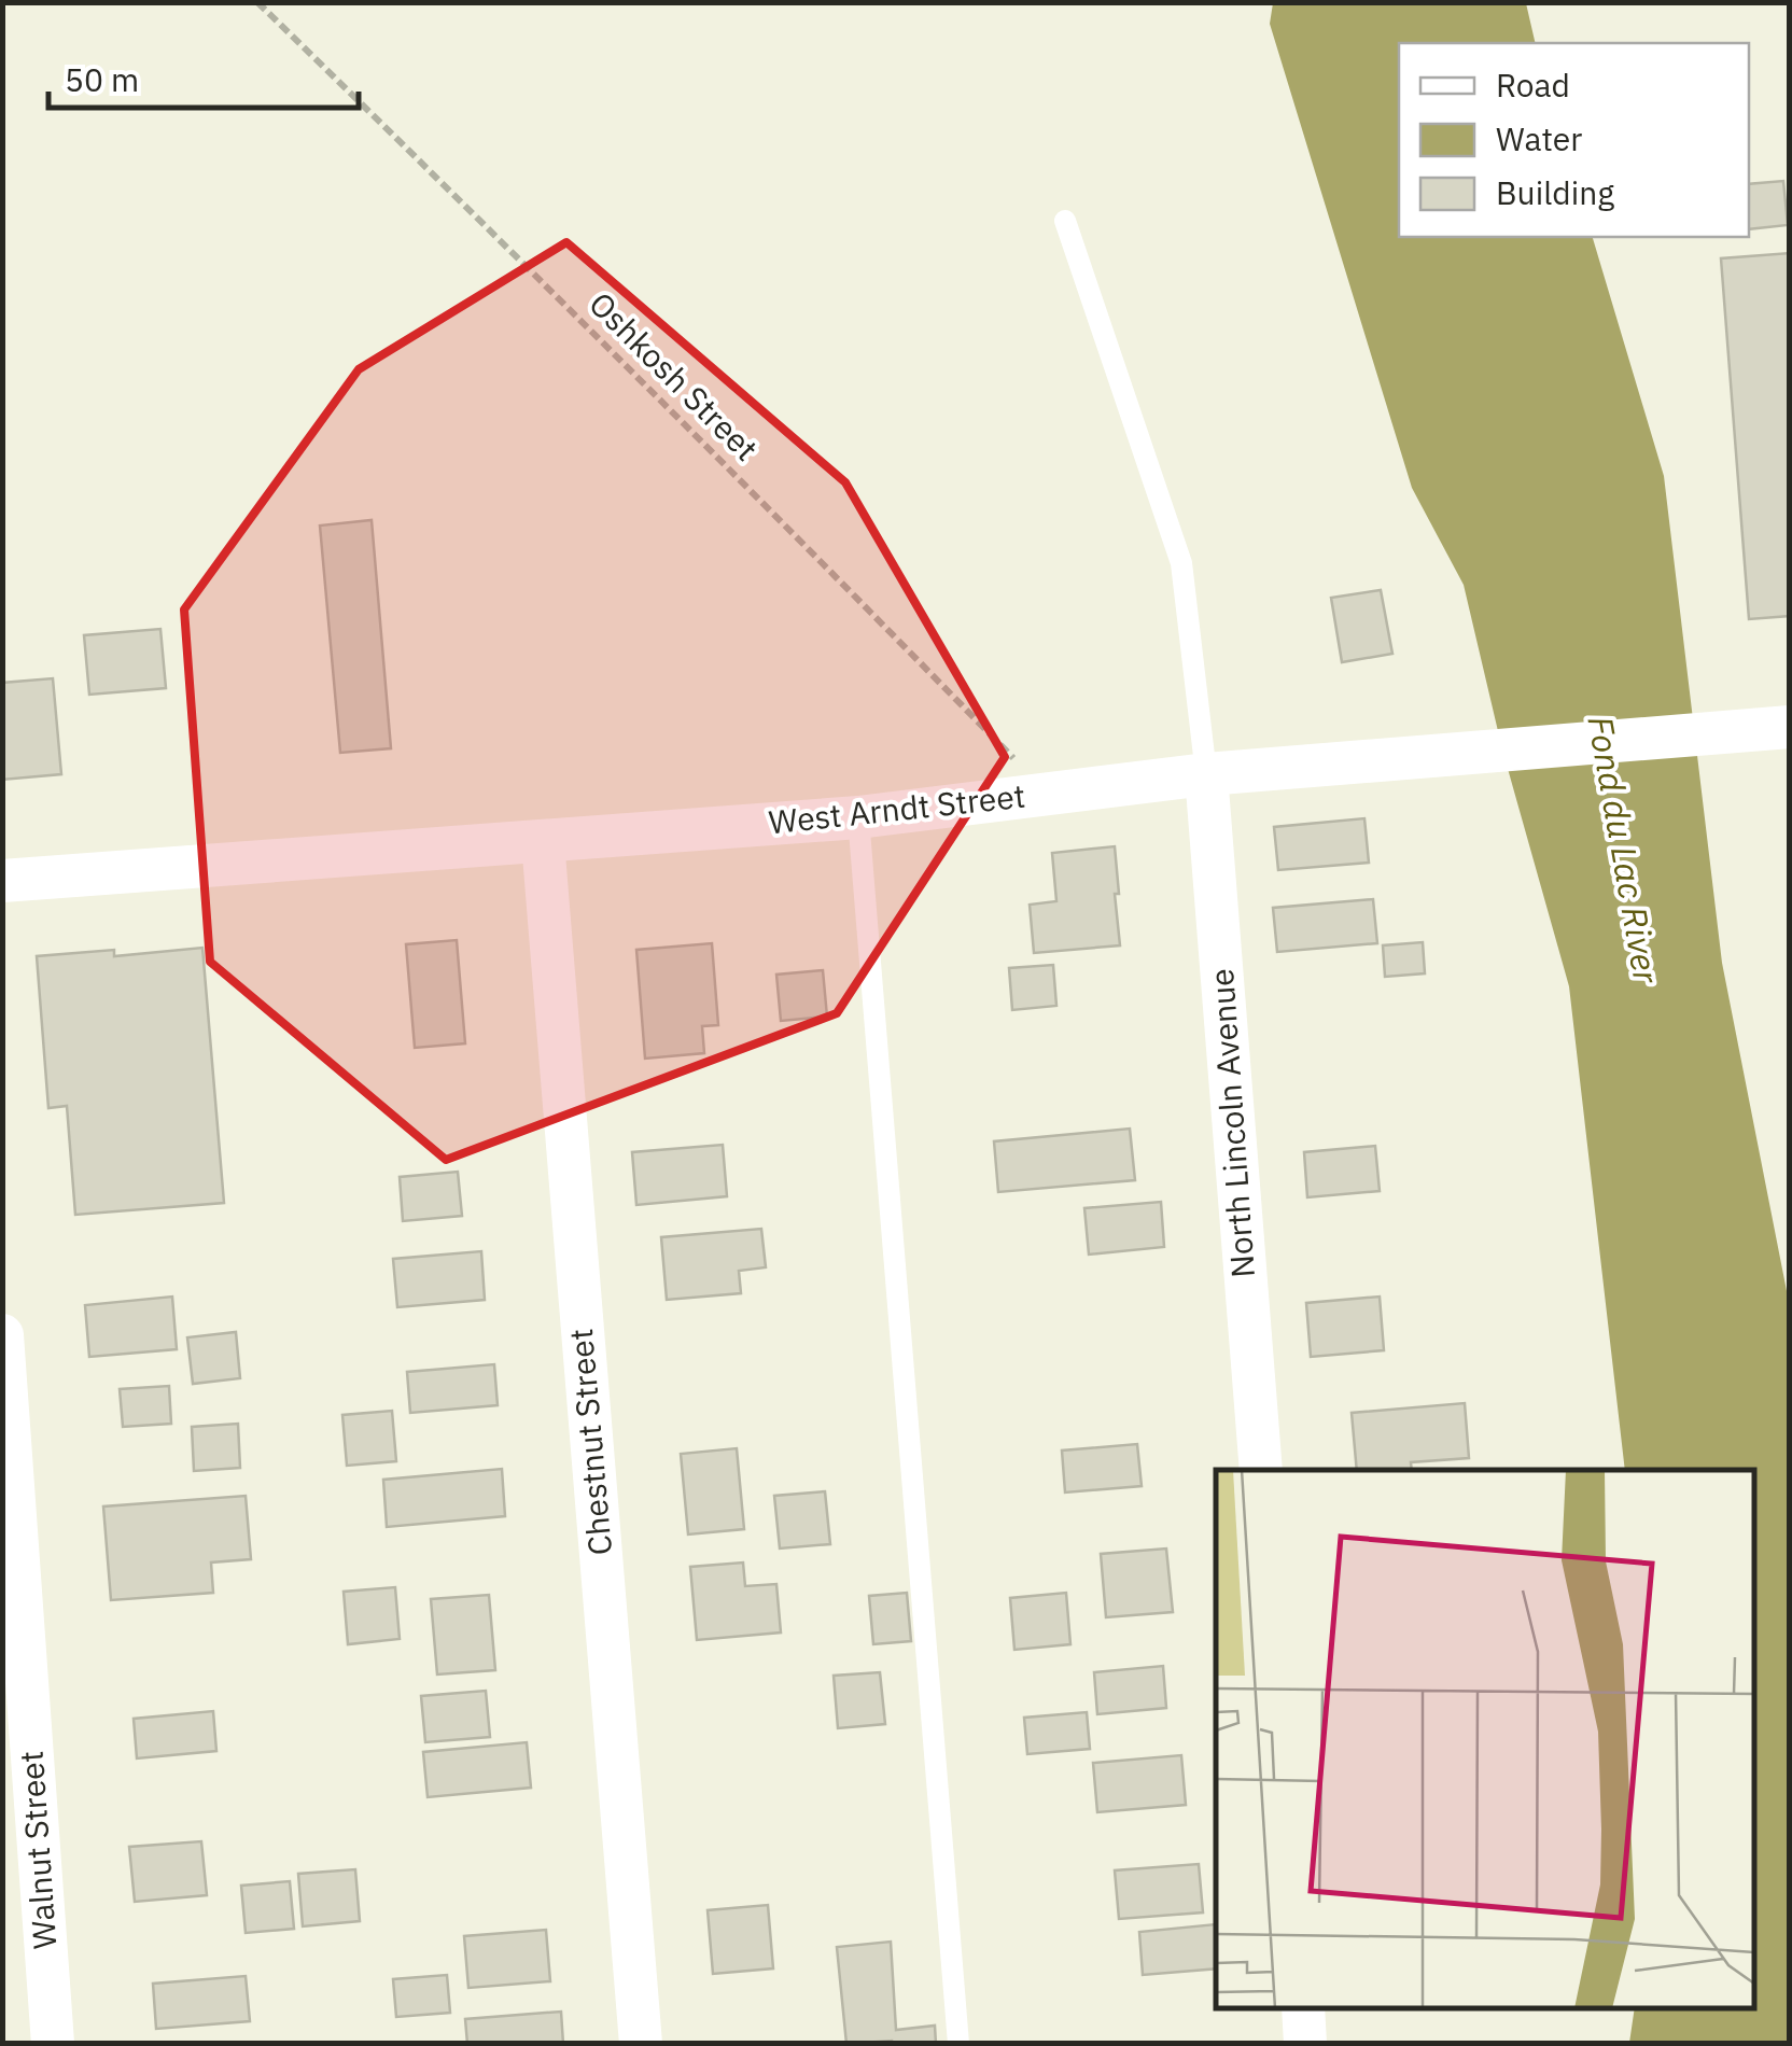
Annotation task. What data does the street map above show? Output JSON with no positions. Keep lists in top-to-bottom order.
{
  "streets": {
    "street": [
      "West Arndt Street",
      "North Lincoln Avenue",
      "Chestnut Street",
      "Walnut Street"
    ],
    "path": ["Oshkosh Street"]
  },
  "crossings": [
    ["Oshkosh Street", "West Arndt Street"],
    ["West Arndt Street", "North Lincoln Avenue"],
    ["West Arndt Street", "Chestnut Street"]
  ],
  "water": ["Fond du Lac River"],
  "legend": ["Road", "Water", "Building"],
  "scale_bar": "50 m"
}
